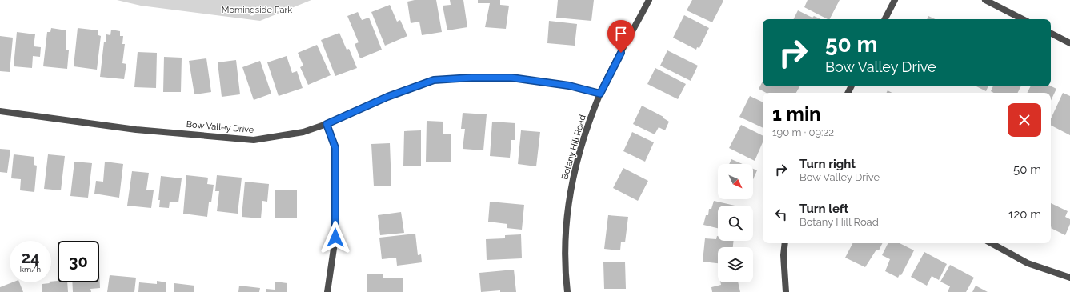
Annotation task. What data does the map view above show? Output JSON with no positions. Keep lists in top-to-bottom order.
{
  "streets": {
    "street": ["Bow Valley Drive", "Botany Hill Road"]
  },
  "crossings": [
    ["Bow Valley Drive", "Botany Hill Road"]
  ],
  "parks": ["Morningside Park"],
  "north": "bottom right",
  "page": {
    "turn": ["50 m", "Bow Valley Drive"],
    "heading": ["1 min", "190 m · 09:22"],
    "list": [
      {
        "name": "Turn right",
        "note": "Bow Valley Drive",
        "value": "50 m"
      },
      {
        "name": "Turn left",
        "note": "Botany Hill Road",
        "value": "120 m"
      }
    ],
    "speed": "24 km/h",
    "limit": "30"
  }
}
